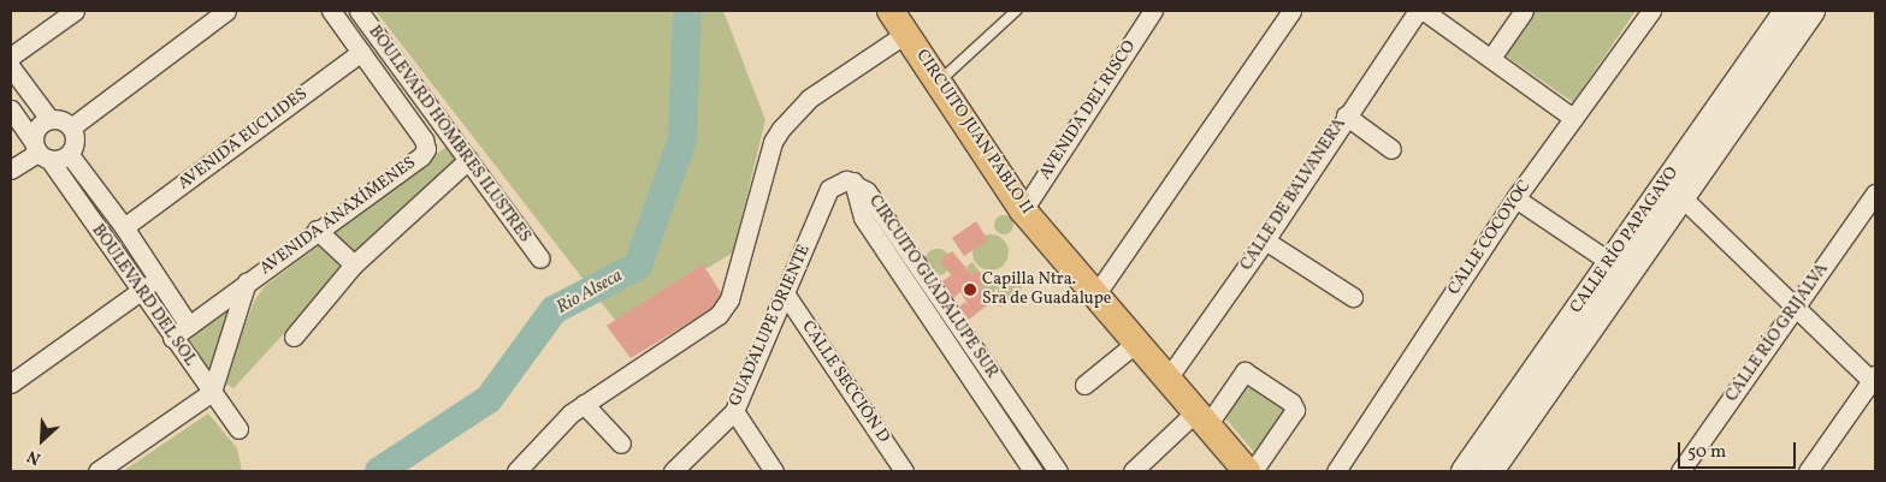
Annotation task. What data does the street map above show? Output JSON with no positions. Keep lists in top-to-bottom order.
{
  "streets": {
    "main road": ["CIRCUITO JUAN PABLO II", "CALLE RÍO PAPAGAYO"],
    "street": [
      "AVENIDA DEL RISCO",
      "BOULEVARD HOMBRES ILUSTRES",
      "AVENIDA EUCLIDES",
      "CALLE DE BALVANERA",
      "AVENIDA ANAXÍMENES",
      "CALLE COCOYOC",
      "CIRCUITO GUADALUPE SUR",
      "BOULEVARD DEL SOL",
      "GUADALUPE ORIENTE",
      "CALLE RÍO GRIJALVA",
      "CALLE SECCIÓN D"
    ]
  },
  "crossings": [
    ["AVENIDA DEL RISCO", "CIRCUITO JUAN PABLO II"],
    ["CIRCUITO JUAN PABLO II", "CALLE DE BALVANERA"],
    ["BOULEVARD HOMBRES ILUSTRES", "AVENIDA EUCLIDES"],
    ["BOULEVARD HOMBRES ILUSTRES", "AVENIDA ANAXÍMENES"],
    ["AVENIDA EUCLIDES", "BOULEVARD DEL SOL"],
    ["AVENIDA ANAXÍMENES", "BOULEVARD DEL SOL"],
    ["CIRCUITO GUADALUPE SUR", "GUADALUPE ORIENTE"],
    ["GUADALUPE ORIENTE", "CALLE SECCIÓN D"]
  ],
  "water": ["Rio Alseca"],
  "places": ["Capilla Ntra. Sra de Guadalupe"],
  "scale_bar": "50 m",
  "north": "bottom left"
}
